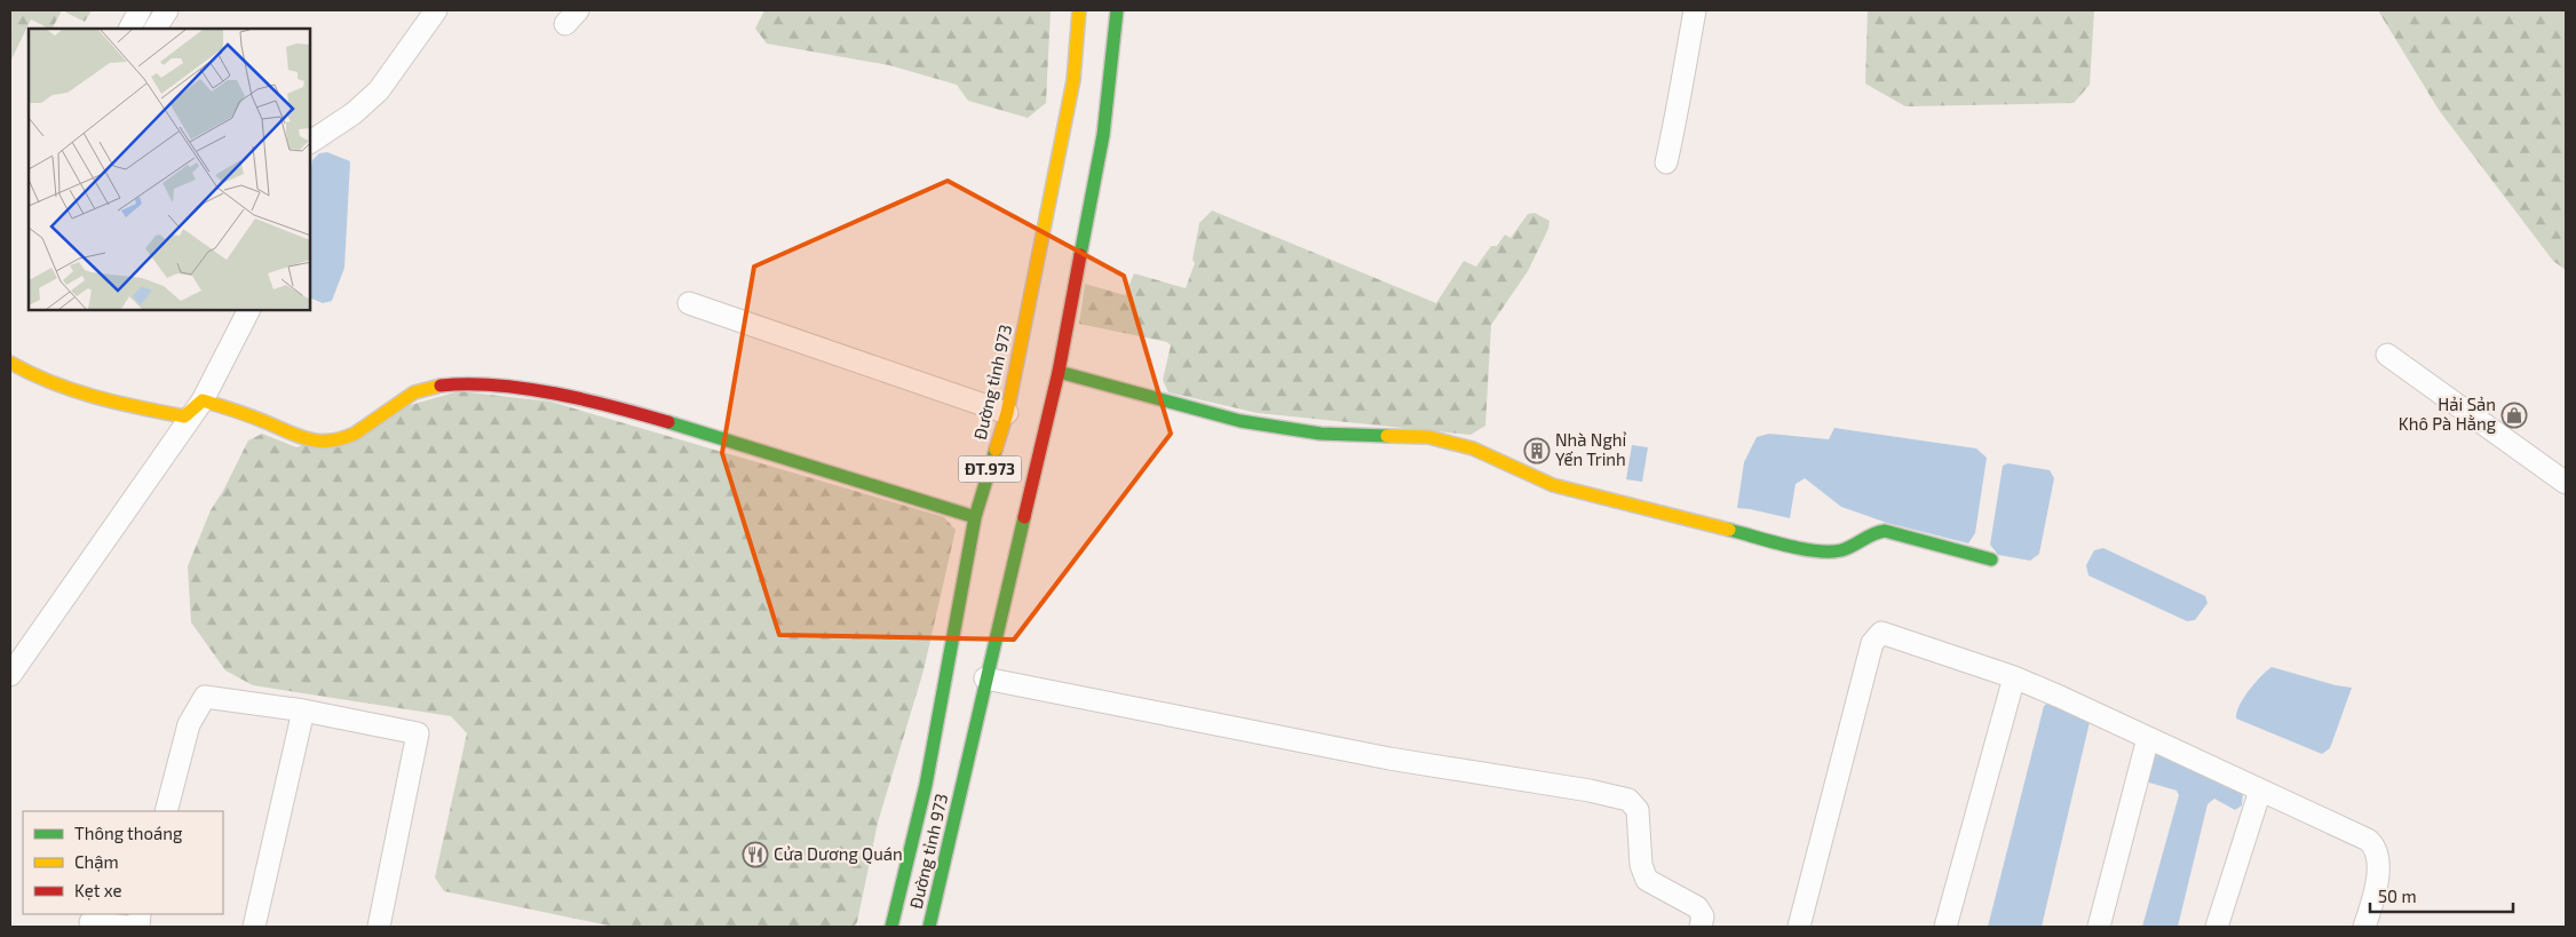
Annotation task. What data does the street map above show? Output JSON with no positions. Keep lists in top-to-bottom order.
{
  "streets": {
    "street": ["Đường tỉnh 973", "ĐT.973"]
  },
  "places": {
    "shop": ["Hải Sản Khô Pà Hằng"],
    "building": ["Nhà Nghỉ Yến Trinh"],
    "restaurant": ["Cửa Dương Quán"]
  },
  "legend": ["Thông thoáng", "Chậm", "Kẹt xe"],
  "scale_bar": "50 m"
}
